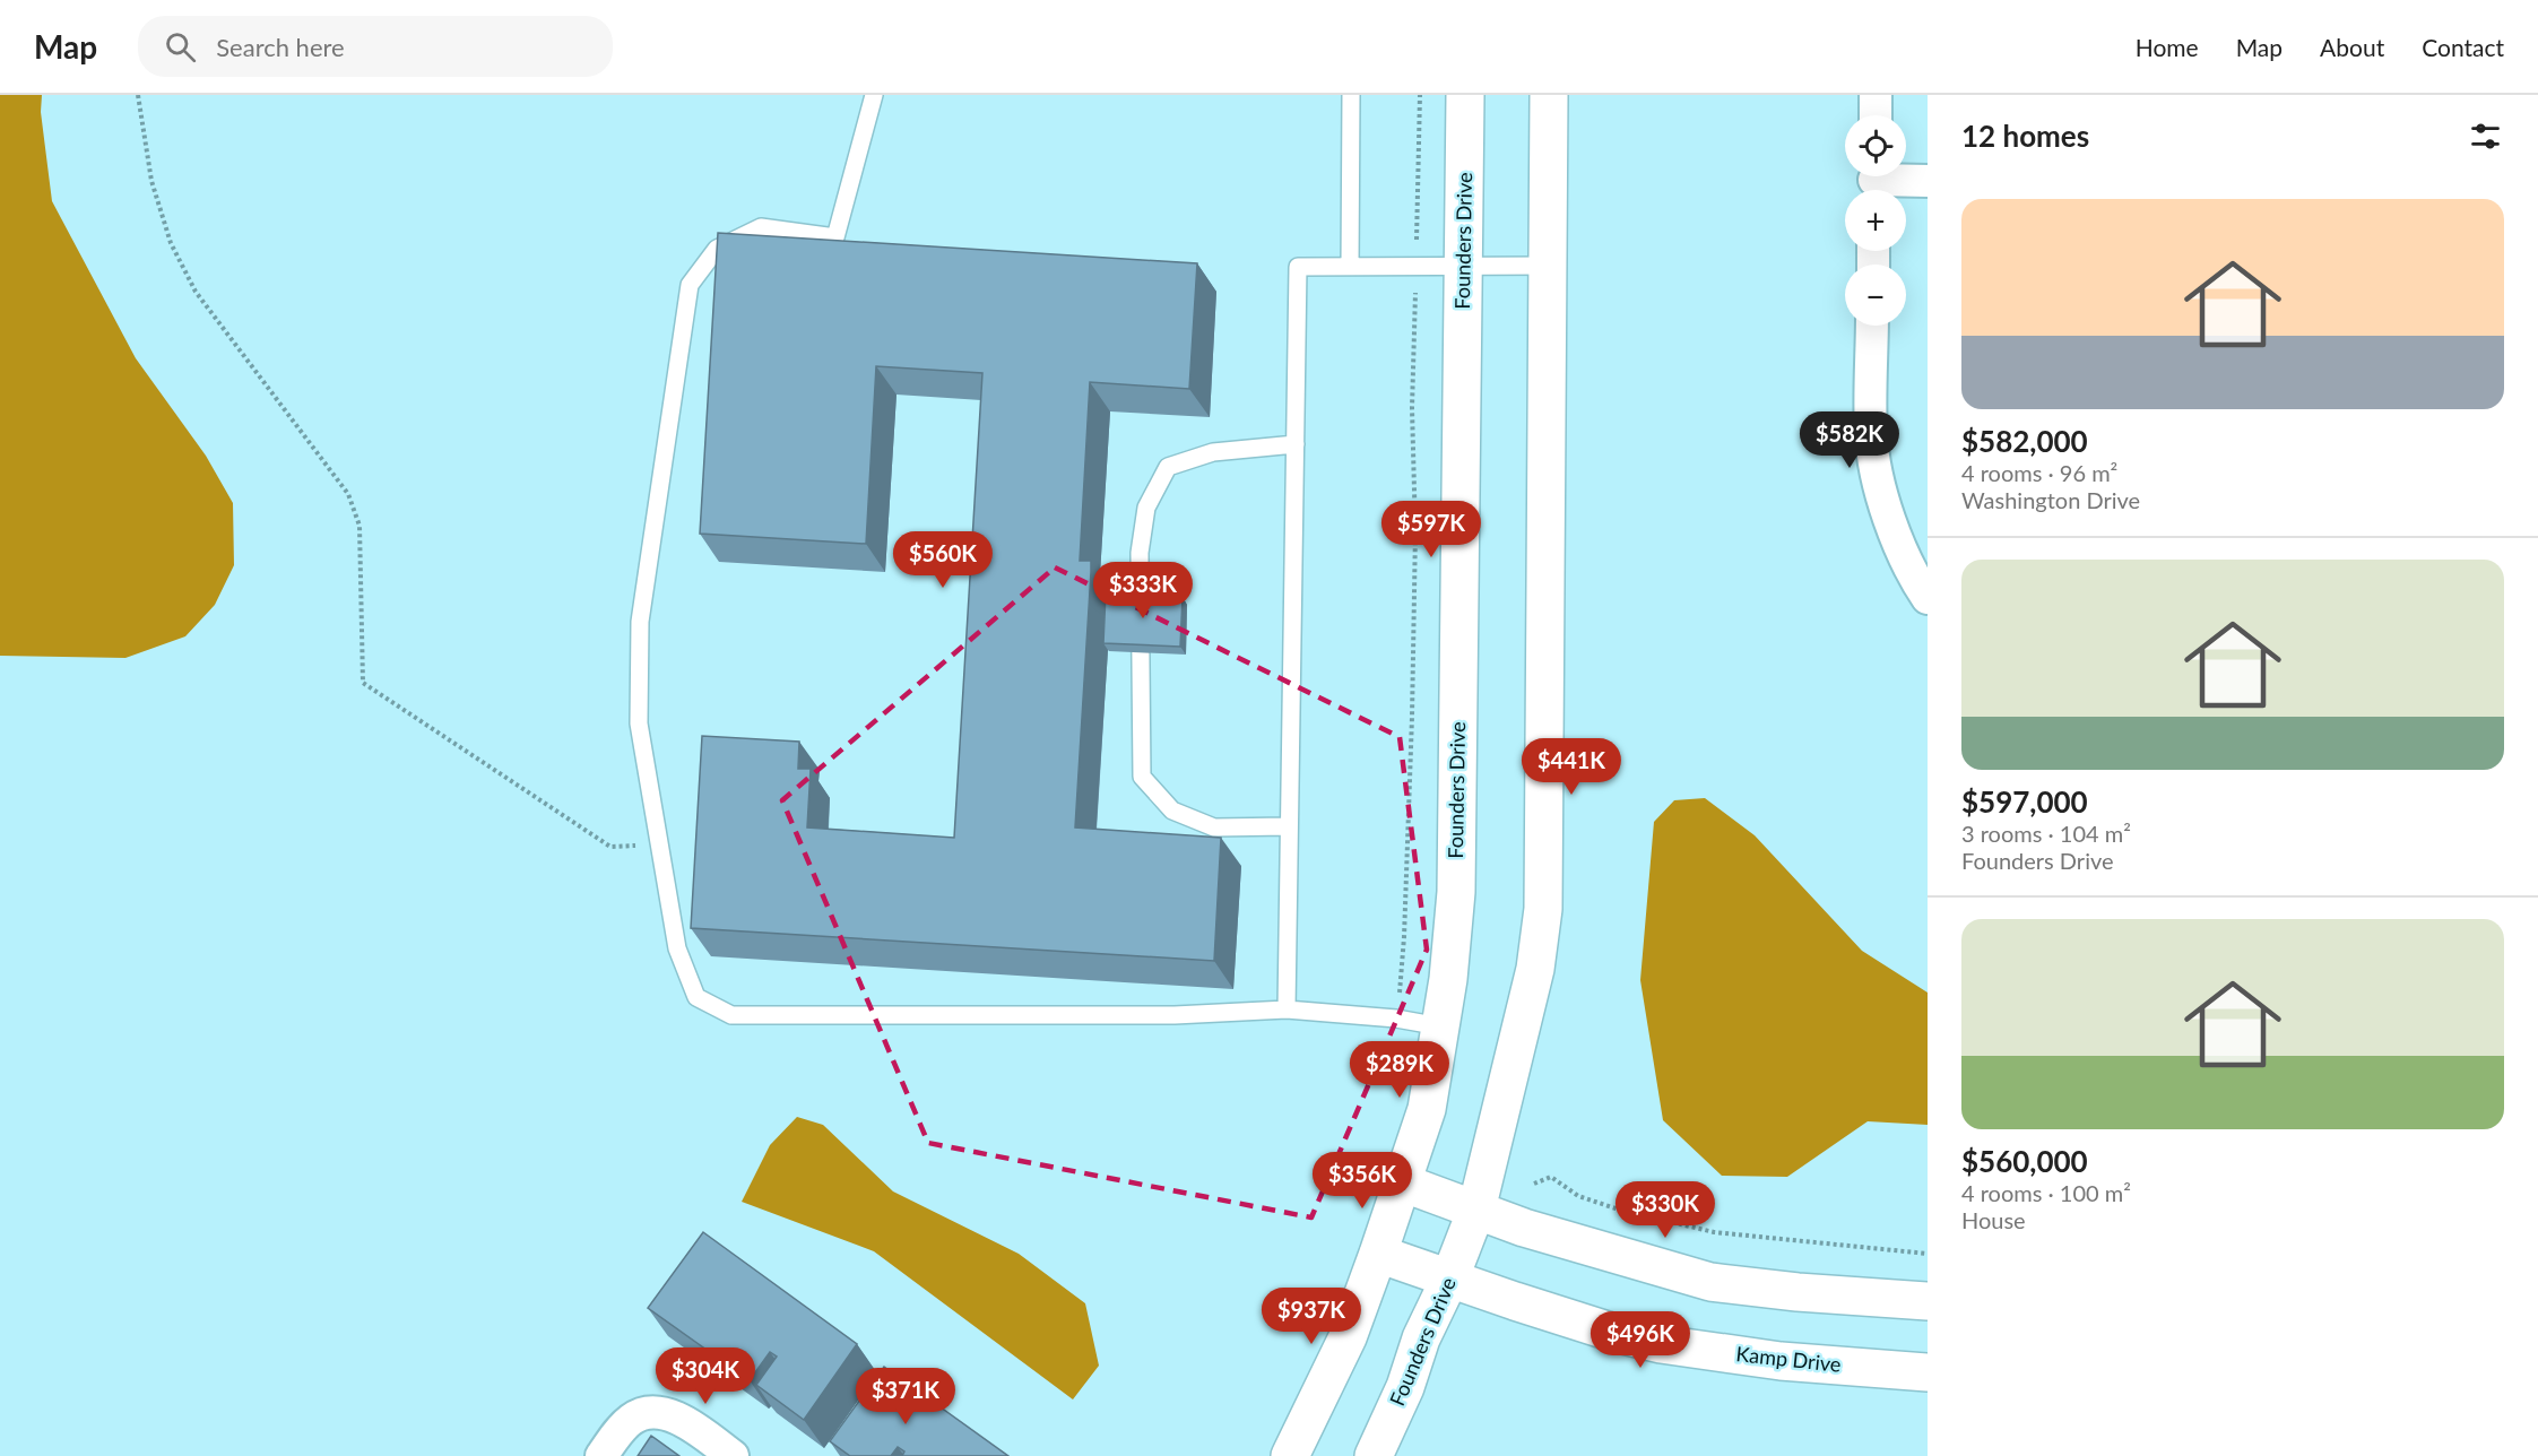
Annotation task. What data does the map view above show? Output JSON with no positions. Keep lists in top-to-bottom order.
{
  "streets": {
    "main road": ["Founders Drive", "Kamp Drive"]
  },
  "crossings": [
    ["Founders Drive", "Kamp Drive"]
  ],
  "page": {
    "header": "Map",
    "search": "Search here",
    "nav": [
      "Home",
      "Map",
      "About",
      "Contact"
    ],
    "heading": "12 homes",
    "map_buttons": ["+", "−"],
    "list": [
      {
        "name": "$582,000",
        "note": "4 rooms · 96 m² · Washington Drive"
      },
      {
        "name": "$597,000",
        "note": "3 rooms · 104 m² · Founders Drive"
      },
      {
        "name": "$560,000",
        "note": "4 rooms · 100 m² · House"
      }
    ],
    "price": [
      "$582K",
      "$597K",
      "$560K",
      "$333K",
      "$441K",
      "$289K",
      "$356K",
      "$330K",
      "$937K",
      "$496K",
      "$304K",
      "$371K"
    ]
  }
}
